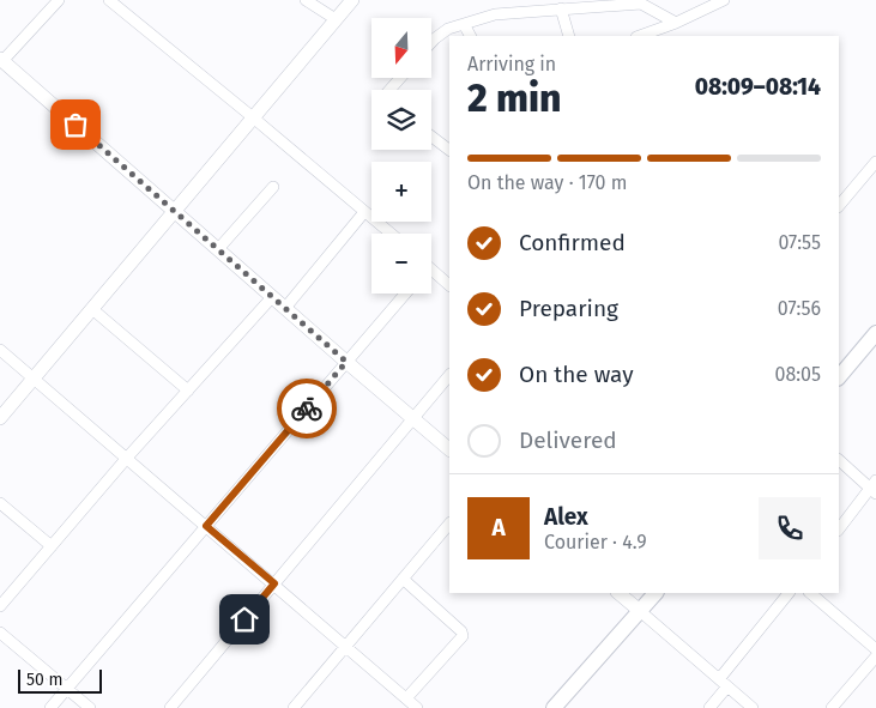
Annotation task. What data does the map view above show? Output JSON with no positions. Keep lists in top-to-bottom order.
{
  "scale_bar": "50 m",
  "north": "bottom",
  "page": {
    "map_buttons": ["+", "−"],
    "heading": ["2 min", "Arriving in", "08:09–08:14"],
    "panel": ["Alex", "Courier · 4.9"],
    "bar": "On the way · 170 m",
    "list": [
      ["Confirmed", "07:55"],
      ["Preparing", "07:56"],
      ["On the way", "08:05"],
      "Delivered"
    ],
    "round": "A",
    "scale": "50 m"
  }
}
